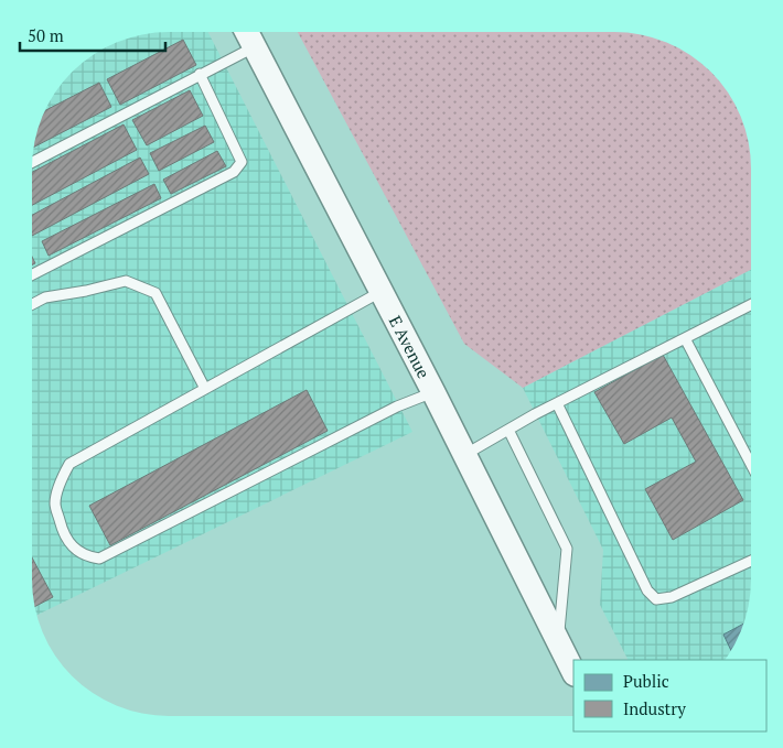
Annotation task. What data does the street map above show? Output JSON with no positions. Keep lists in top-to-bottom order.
{
  "streets": {
    "street": ["E Avenue"]
  },
  "legend": ["Public", "Industry"],
  "scale_bar": "50 m"
}
